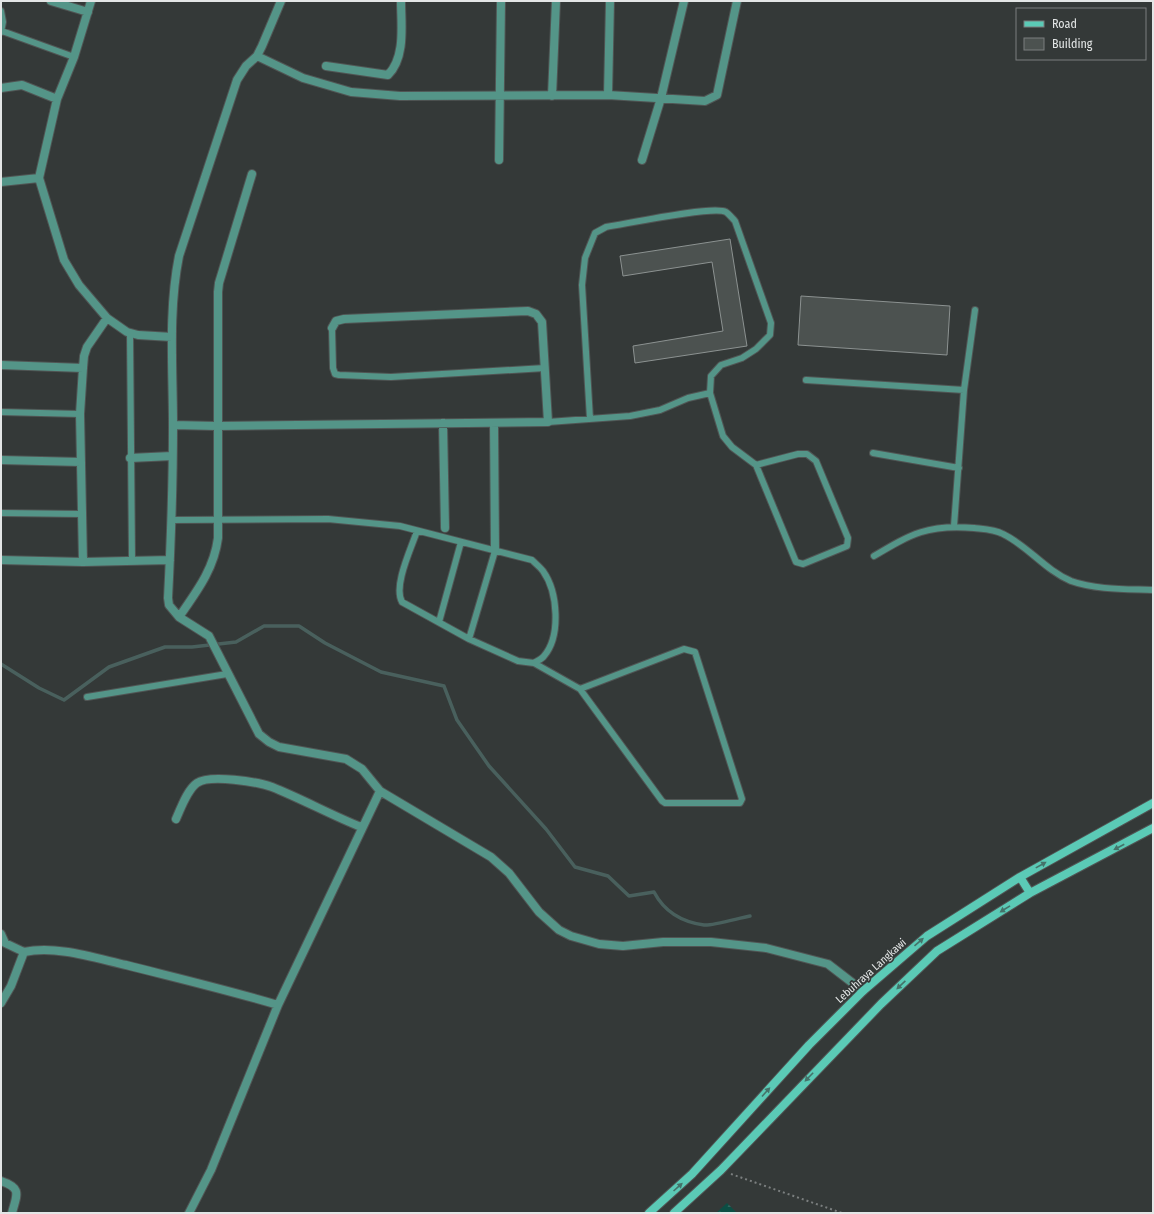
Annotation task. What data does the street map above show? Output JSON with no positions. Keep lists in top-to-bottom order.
{
  "streets": {
    "main road": ["Lebuhraya Langkawi"]
  },
  "legend": ["Road", "Building"]
}
